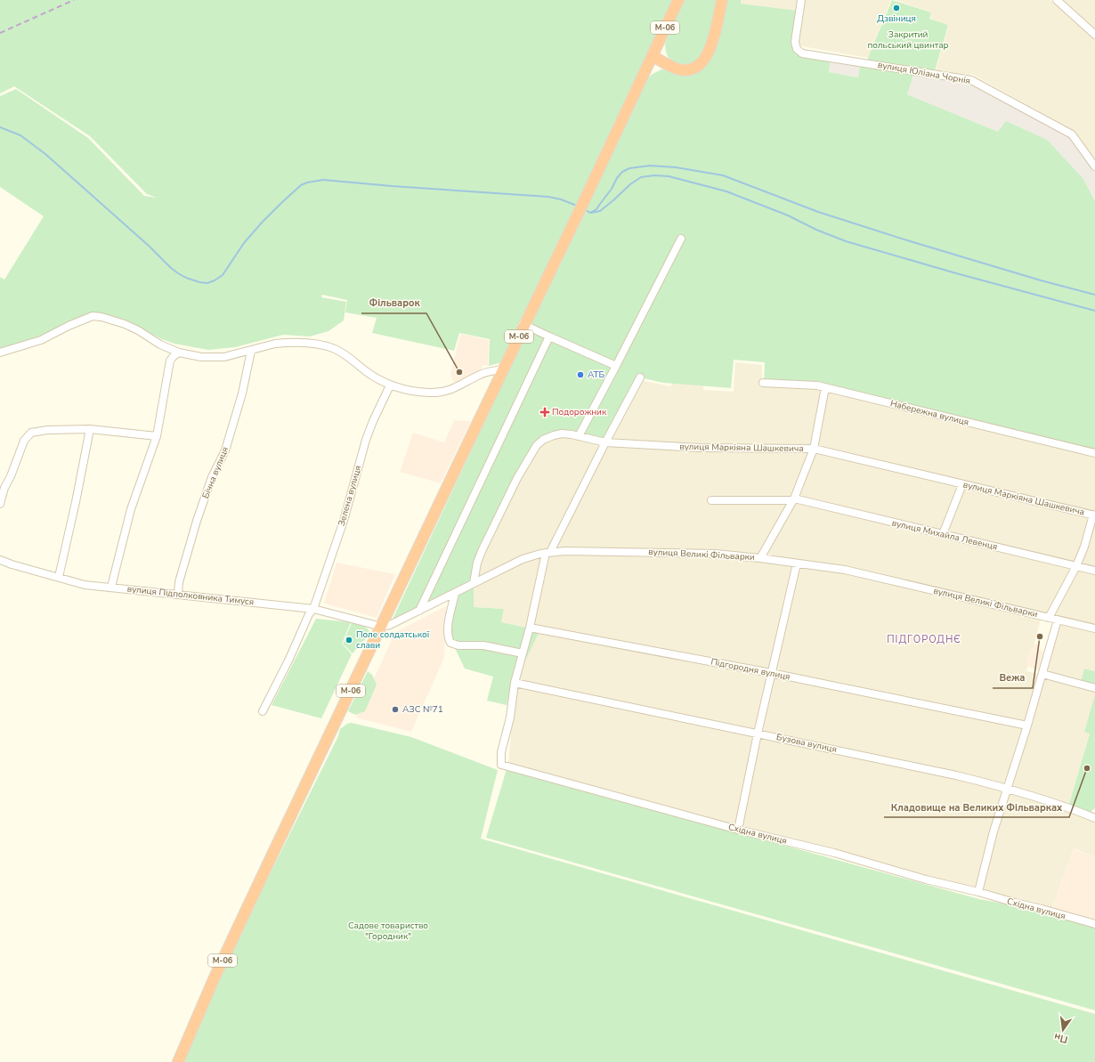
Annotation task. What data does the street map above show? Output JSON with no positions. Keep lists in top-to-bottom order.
{
  "streets": {
    "highway": ["М-06"],
    "street": [
      "вулиця Юліана Чорнія",
      "Набережна вулиця",
      "вулиця Маркіяна Шашкевича",
      "Бічна вулиця",
      "Зелена вулиця",
      "вулиця Михайла Левенця",
      "вулиця Великі Фільварки",
      "вулиця Підполковника Тимуся",
      "Підгородня вулиця",
      "Бузова вулиця",
      "Східна вулиця"
    ]
  },
  "crossings": [
    ["М-06", "вулиця Великі Фільварки"],
    ["М-06", "вулиця Підполковника Тимуся"],
    ["вулиця Маркіяна Шашкевича", "вулиця Великі Фільварки"],
    ["Бічна вулиця", "вулиця Підполковника Тимуся"],
    ["Зелена вулиця", "вулиця Підполковника Тимуся"],
    ["вулиця Великі Фільварки", "вулиця Підполковника Тимуся"],
    ["Бузова вулиця", "Східна вулиця"]
  ],
  "districts": ["ПІДГОРОДНЄ"],
  "parks": ["Закритий польський цвинтар", "Садове товариство \"Городник\""],
  "places": {
    "other": [
      "Дзвіниця",
      "Фільварок",
      "АТБ",
      "Вежа",
      "Поле солдатської слави",
      "АЗС №71",
      "Кладовище на Великих Фільварках"
    ],
    "health": ["Подорожник"]
  },
  "north": "bottom"
}
